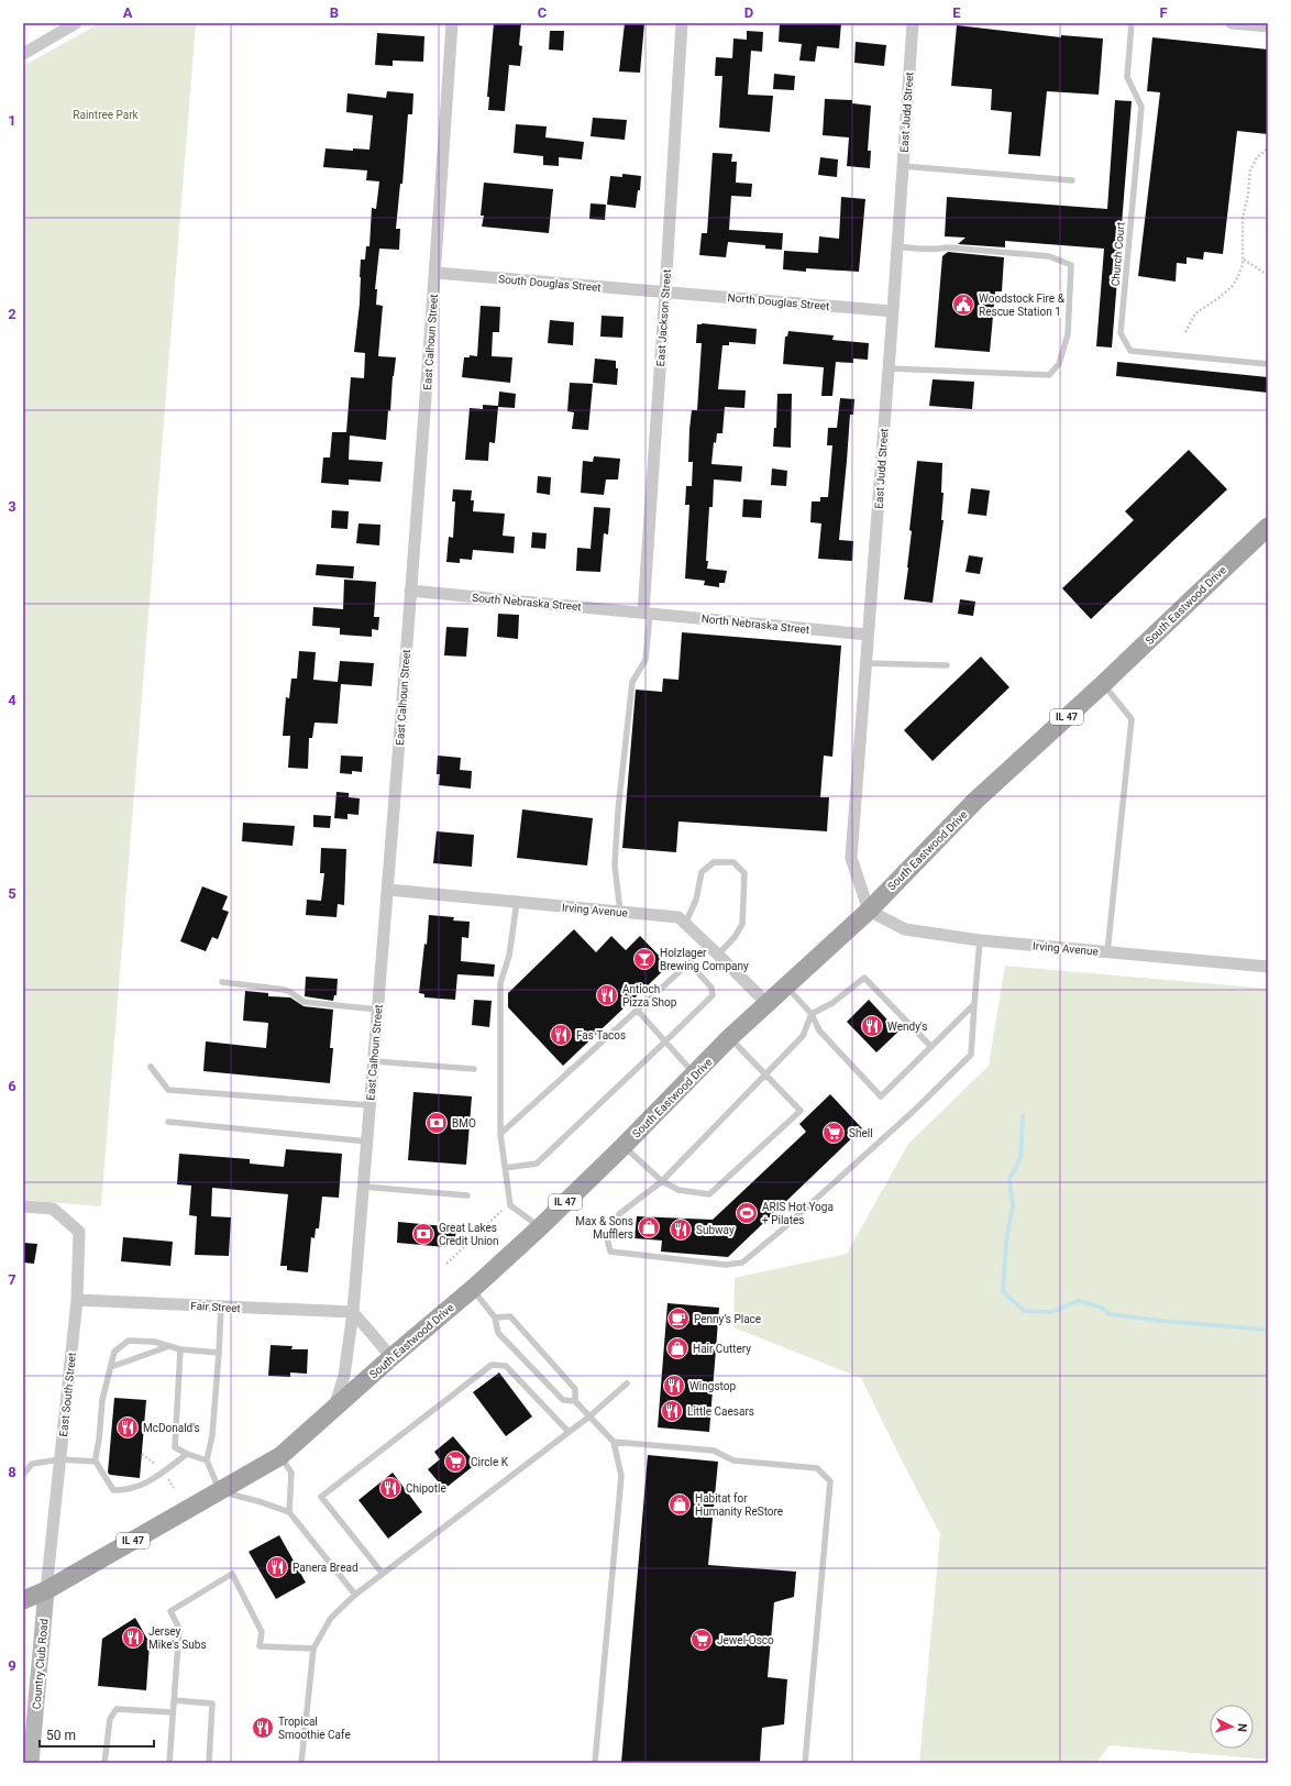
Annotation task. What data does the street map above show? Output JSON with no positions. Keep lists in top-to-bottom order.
{
  "streets": {
    "main road": ["South Eastwood Drive", "IL 47"],
    "street": [
      "East Judd Street",
      "South Douglas Street",
      "North Douglas Street",
      "East Jackson Street",
      "East Calhoun Street",
      "South Nebraska Street",
      "North Nebraska Street",
      "Irving Avenue",
      "Fair Street",
      "East South Street",
      "Country Club Road"
    ],
    "lane": ["Church Court"]
  },
  "crossings": [
    ["East Judd Street", "North Douglas Street"],
    ["East Judd Street", "South Eastwood Drive"],
    ["East Judd Street", "North Nebraska Street"],
    ["East Judd Street", "Irving Avenue"],
    ["South Douglas Street", "North Douglas Street"],
    ["South Douglas Street", "East Jackson Street"],
    ["South Douglas Street", "East Calhoun Street"],
    ["North Douglas Street", "East Jackson Street"],
    ["East Jackson Street", "South Nebraska Street"],
    ["East Jackson Street", "North Nebraska Street"],
    ["East Calhoun Street", "South Nebraska Street"],
    ["East Calhoun Street", "South Eastwood Drive"],
    ["East Calhoun Street", "Irving Avenue"],
    ["East Calhoun Street", "Fair Street"],
    ["South Nebraska Street", "North Nebraska Street"],
    ["South Eastwood Drive", "Irving Avenue"],
    ["South Eastwood Drive", "East South Street"],
    ["South Eastwood Drive", "Country Club Road"],
    ["Fair Street", "East South Street"],
    ["East South Street", "Country Club Road"]
  ],
  "parks": ["Raintree Park"],
  "places": {
    "public building": ["Woodstock Fire & Rescue Station 1"],
    "bar": ["Holzlager Brewing Company"],
    "restaurant": [
      "Antioch Pizza Shop",
      "Wendy's",
      "Fas Tacos",
      "Subway",
      "Wingstop",
      "Little Caesars",
      "McDonald's",
      "Chipotle",
      "Panera Bread",
      "Jersey Mike's Subs",
      "Tropical Smoothie Cafe"
    ],
    "bank": ["BMO", "Great Lakes Credit Union"],
    "supermarket": ["Shell", "Circle K", "Jewel-Osco"],
    "sports": ["ARIS Hot Yoga + Pilates"],
    "shop": ["Max & Sons Mufflers", "Hair Cuttery", "Habitat for Humanity ReStore"],
    "cafe": ["Penny's Place"]
  },
  "scale_bar": "50 m",
  "north": "right",
  "grid": {
    "columns": [
      "A",
      "B",
      "C",
      "D",
      "E",
      "F"
    ],
    "rows": [
      "1",
      "2",
      "3",
      "4",
      "5",
      "6",
      "7",
      "8",
      "9"
    ]
  }
}
